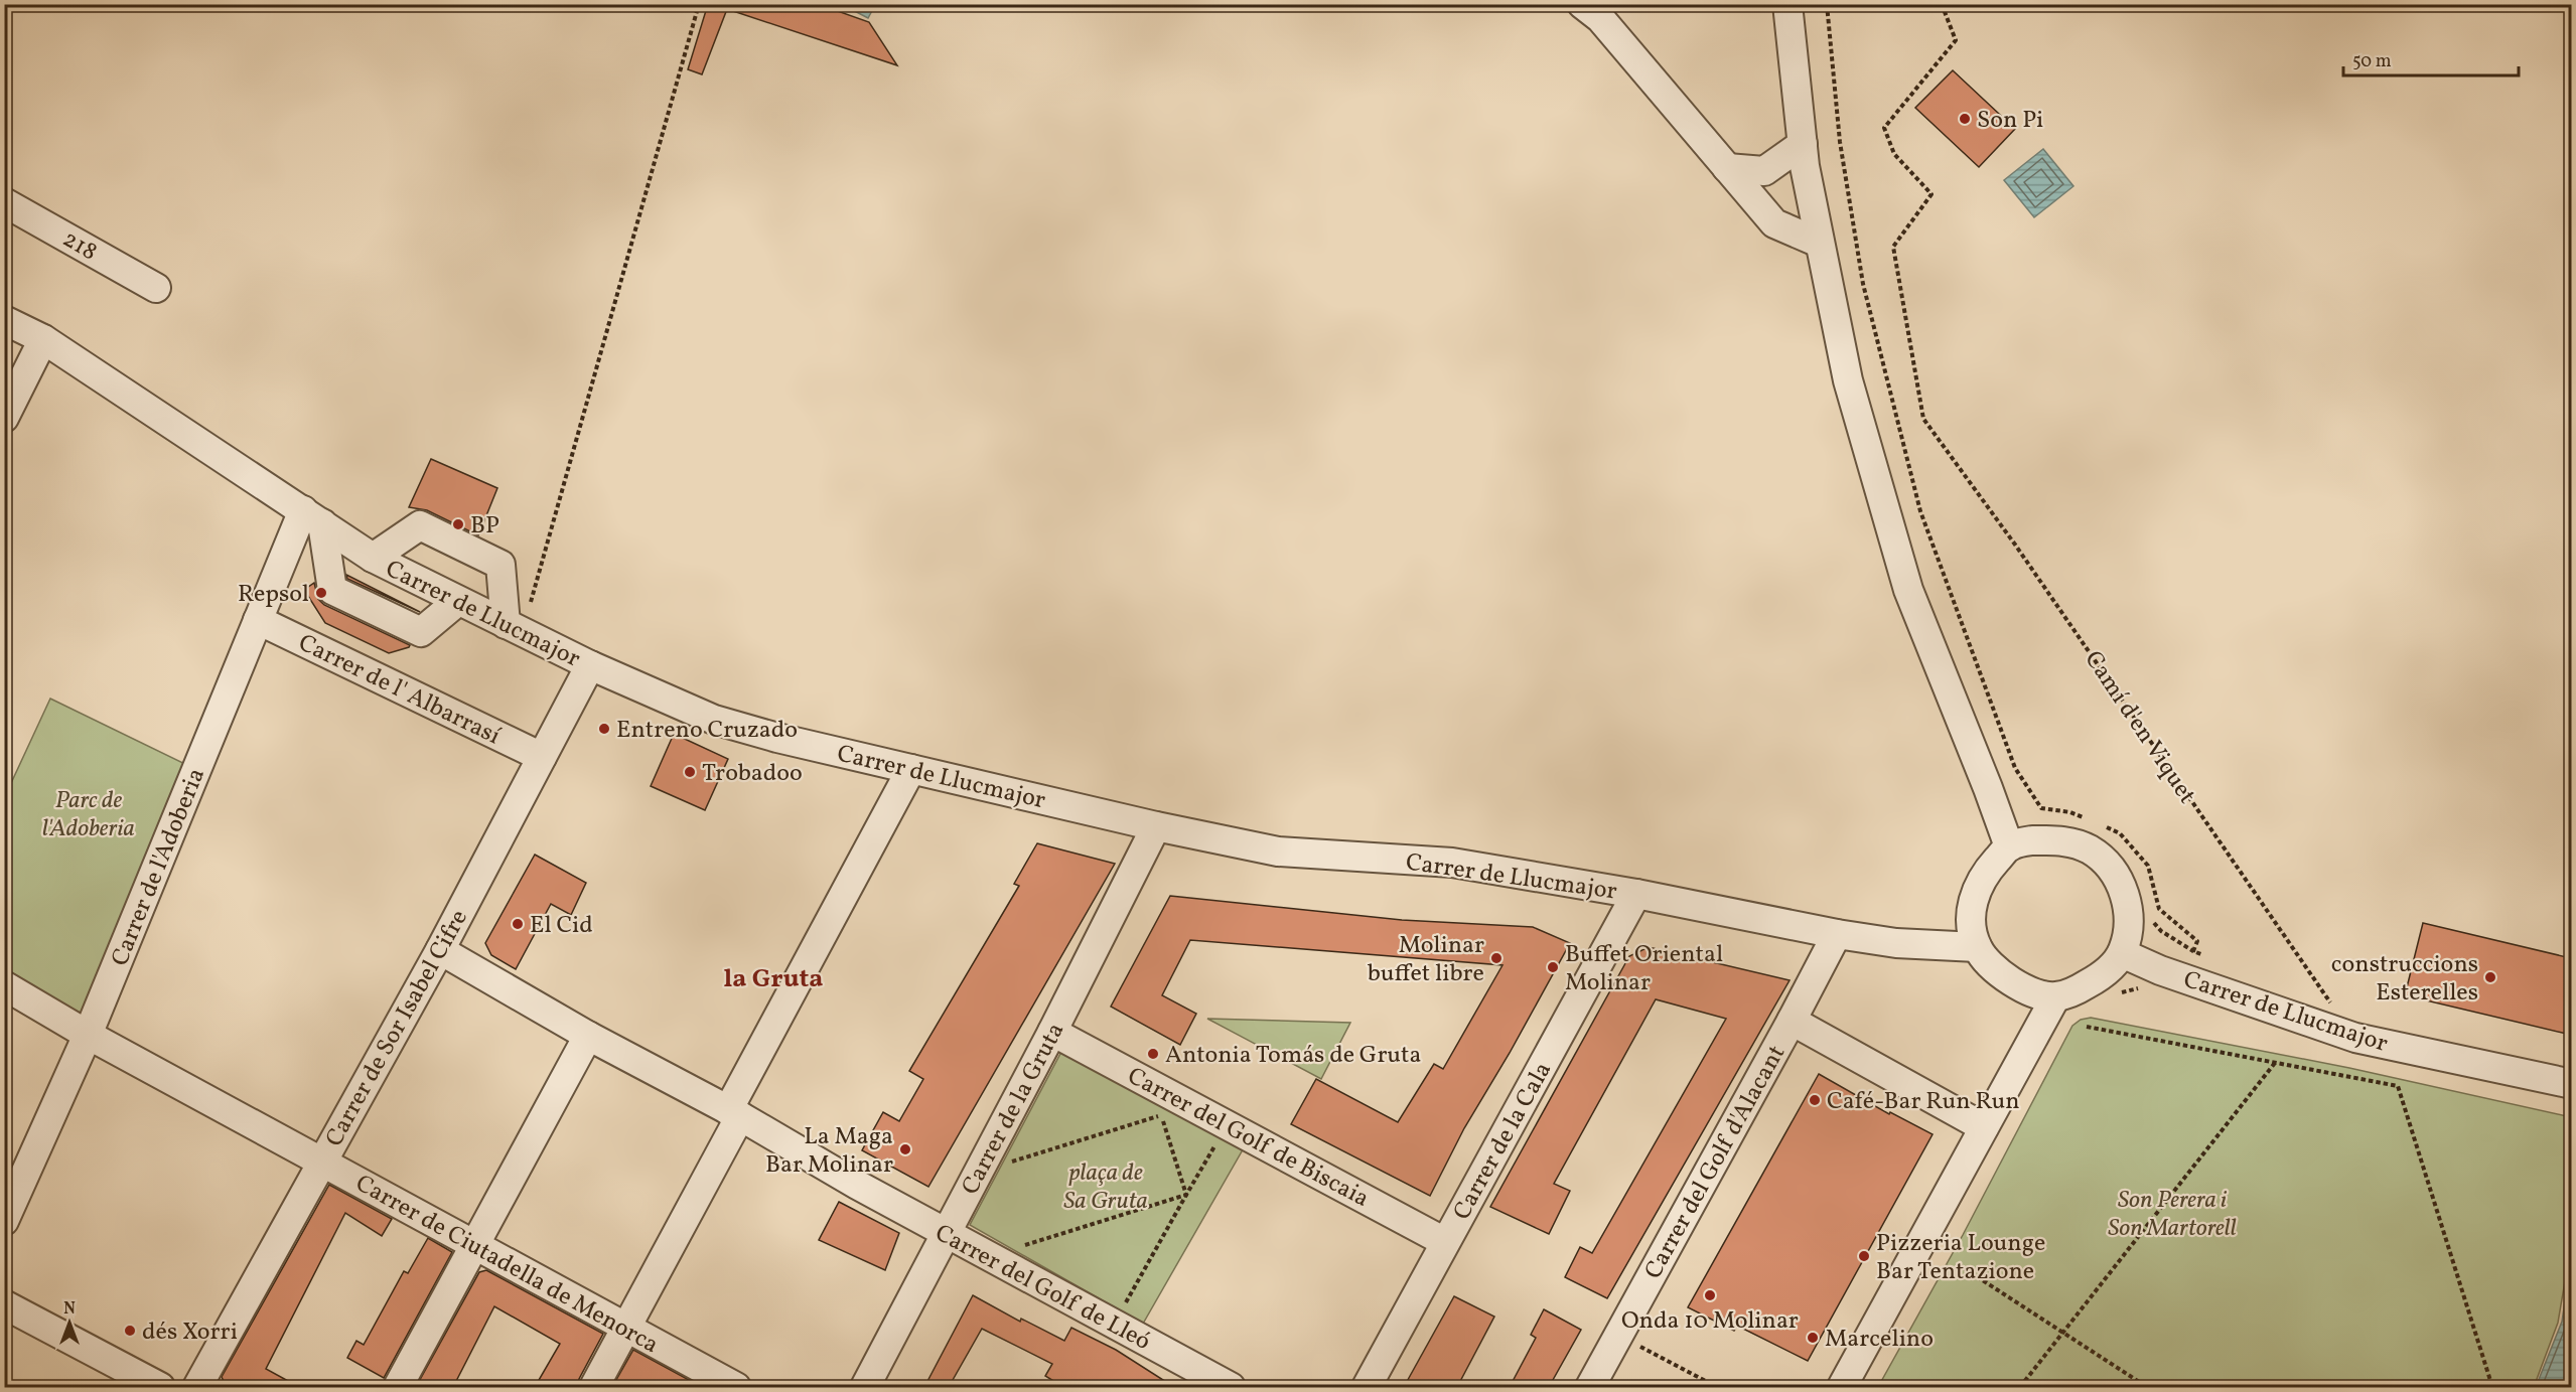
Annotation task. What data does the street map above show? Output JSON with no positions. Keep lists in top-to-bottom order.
{
  "streets": {
    "street": [
      "218",
      "Carrer de Llucmajor",
      "Carrer de l' Albarrasí",
      "Carrer de l'Adoberia",
      "Carrer de Sor Isabel Cifre",
      "Carrer de la Gruta",
      "Carrer del Golf de Biscaia",
      "Carrer de la Cala",
      "Carrer del Golf d'Alacant",
      "Carrer de Ciutadella de Menorca",
      "Carrer del Golf de Lleó"
    ],
    "path": ["Camí d'en Viquet"]
  },
  "crossings": [
    ["Carrer de Llucmajor", "Carrer de l'Adoberia"],
    ["Carrer de Llucmajor", "Carrer de Sor Isabel Cifre"],
    ["Carrer de Llucmajor", "Carrer de la Gruta"],
    ["Carrer de Llucmajor", "Carrer de la Cala"],
    ["Carrer de Llucmajor", "Carrer del Golf d'Alacant"],
    ["Carrer de l' Albarrasí", "Carrer de l'Adoberia"],
    ["Carrer de l' Albarrasí", "Carrer de Sor Isabel Cifre"],
    ["Carrer de l'Adoberia", "Carrer de Ciutadella de Menorca"],
    ["Carrer de Sor Isabel Cifre", "Carrer de Ciutadella de Menorca"],
    ["Carrer de Sor Isabel Cifre", "Carrer del Golf de Lleó"],
    ["Carrer de la Gruta", "Carrer del Golf de Biscaia"],
    ["Carrer de la Gruta", "Carrer del Golf de Lleó"],
    ["Carrer del Golf de Biscaia", "Carrer de la Cala"]
  ],
  "districts": ["la Gruta"],
  "parks": ["Parc de l'Adoberia", "plaça de Sa Gruta", "Son Perera i Son Martorell"],
  "places": [
    "Son Pi",
    "BP",
    "Repsol",
    "Entreno Cruzado",
    "Trobadoo",
    "El Cid",
    "Molinar buffet libre",
    "Buffet Oriental Molinar",
    "construccions Esterelles",
    "Antonia Tomás de Gruta",
    "Café-Bar Run Run",
    "La Maga Bar Molinar",
    "Pizzeria Lounge Bar Tentazione",
    "Onda 10 Molinar",
    "dés Xorri",
    "Marcelino"
  ],
  "scale_bar": "50 m",
  "north": "top"
}
